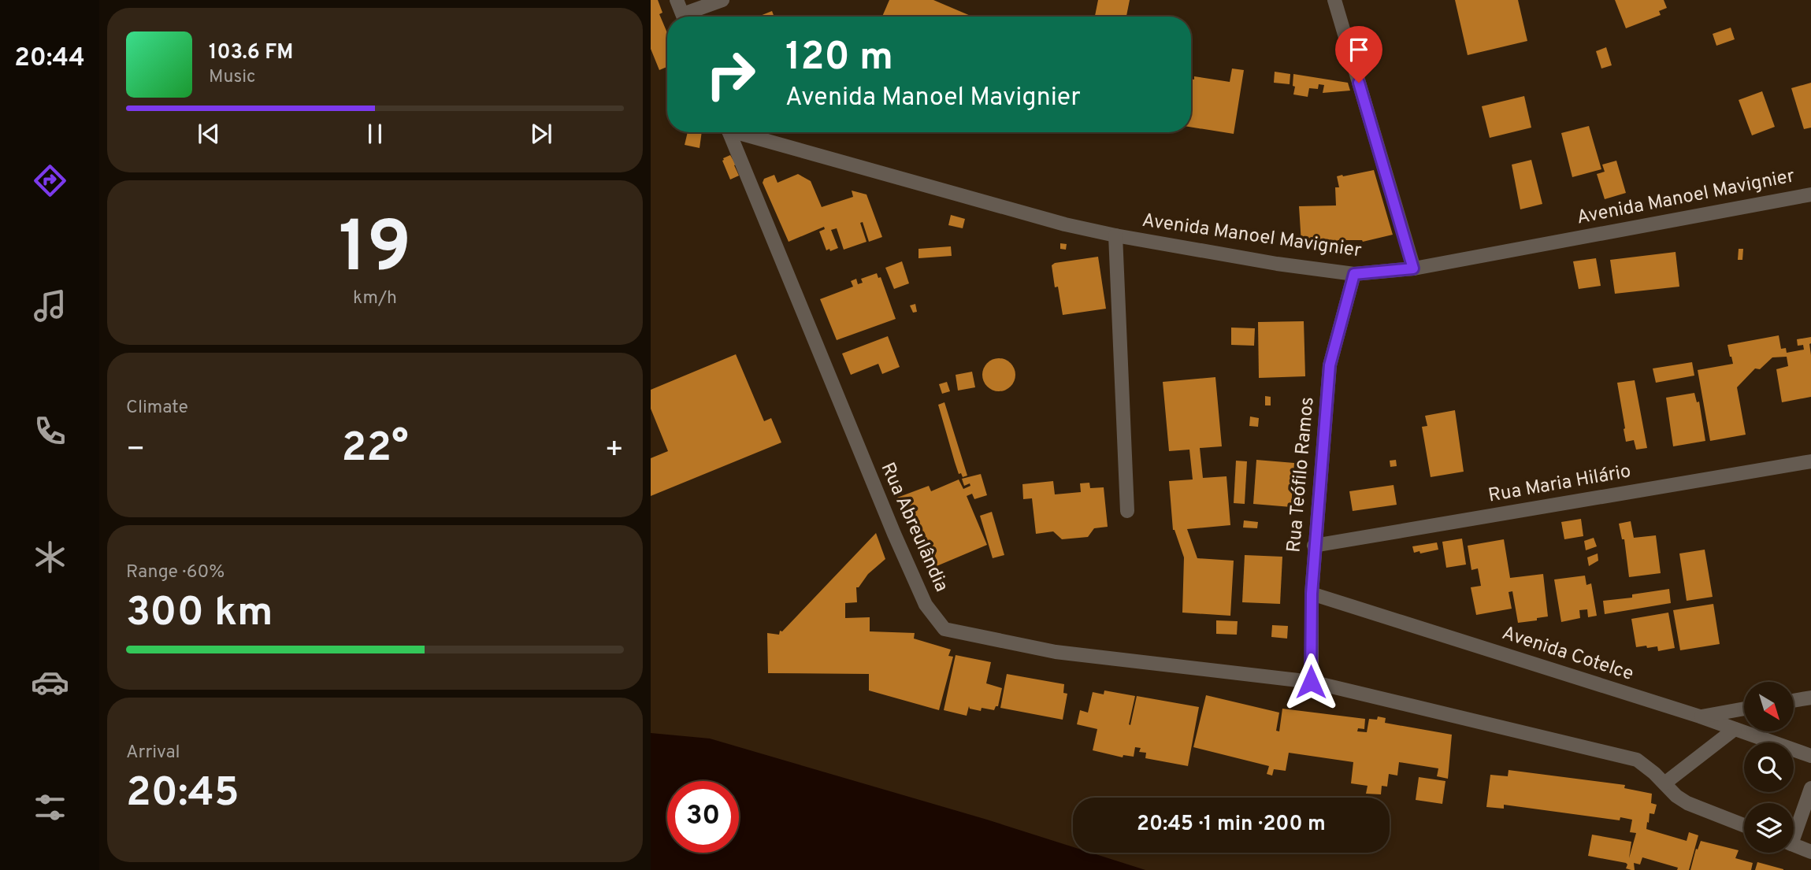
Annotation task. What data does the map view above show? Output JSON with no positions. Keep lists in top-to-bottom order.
{
  "streets": {
    "street": [
      "Avenida Manoel Mavignier",
      "Rua Teófilo Ramos",
      "Rua Maria Hilário",
      "Rua Abreulândia",
      "Avenida Cotelce"
    ]
  },
  "crossings": [
    ["Avenida Manoel Mavignier", "Rua Teófilo Ramos"],
    ["Rua Teófilo Ramos", "Rua Maria Hilário"],
    ["Rua Teófilo Ramos", "Rua Abreulândia"],
    ["Rua Teófilo Ramos", "Avenida Cotelce"]
  ],
  "north": "bottom right",
  "page": {
    "tabs": "20:44",
    "turn": ["120 m", "Avenida Manoel Mavignier"],
    "song": ["103.6 FM", "Music"],
    "tile": [
      ["19", "km/h"],
      "Climate",
      ["Range · 60%", "300 km"],
      ["Arrival", "20:45"]
    ],
    "heat": ["−", "22°", "+"],
    "limit": "30",
    "trip": "20:45 · 1 min · 200 m"
  }
}
